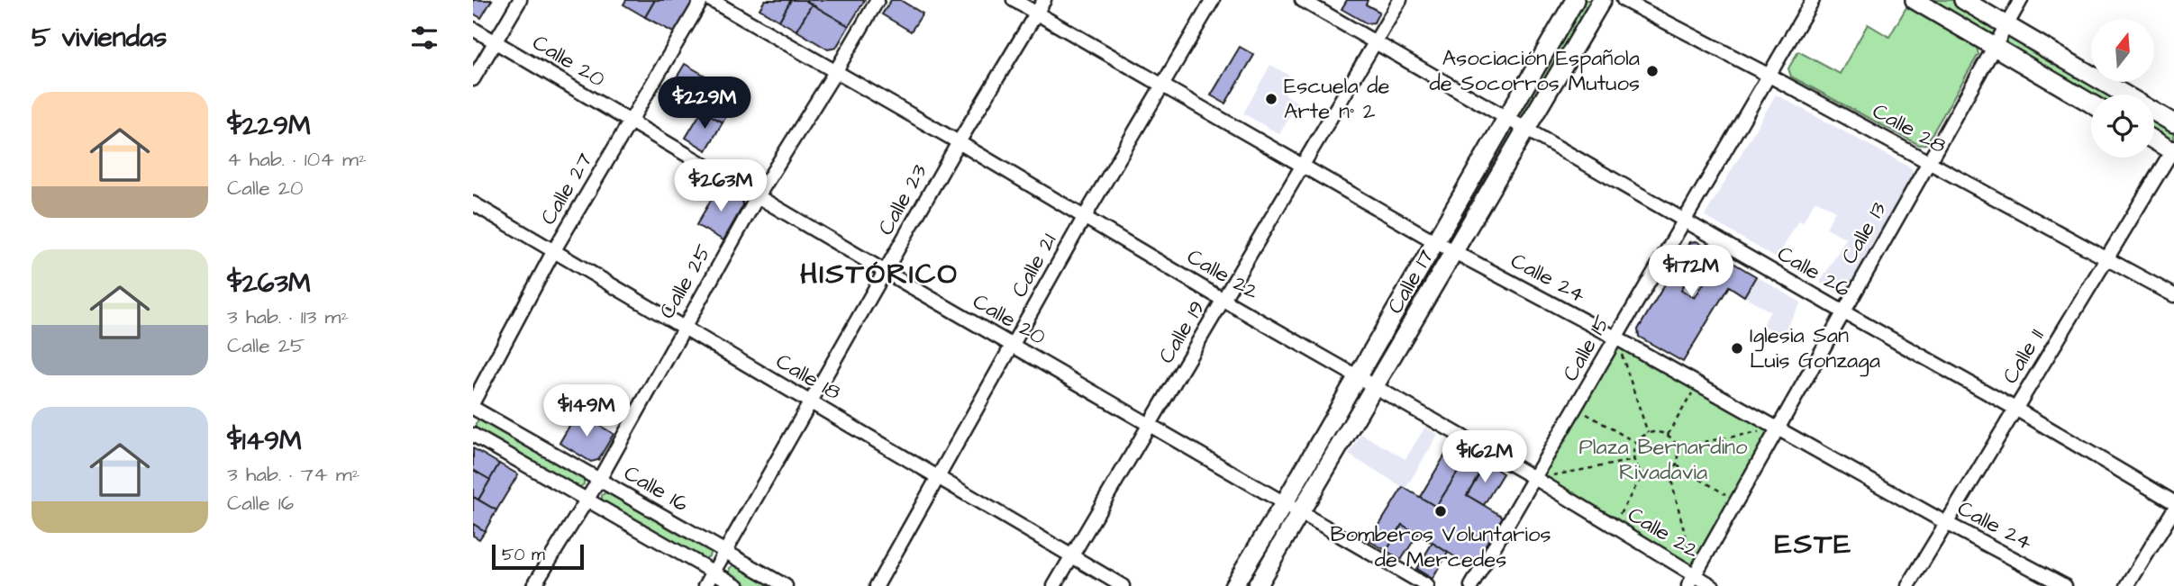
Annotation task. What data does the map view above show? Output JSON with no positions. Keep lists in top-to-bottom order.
{
  "streets": {
    "main road": ["Calle 17"],
    "street": [
      "Calle 20",
      "Calle 28",
      "Calle 27",
      "Calle 23",
      "Calle 13",
      "Calle 21",
      "Calle 26",
      "Calle 22",
      "Calle 24",
      "Calle 25",
      "Calle 19",
      "Calle 15",
      "Calle 11",
      "Calle 18",
      "Calle 16"
    ]
  },
  "crossings": [
    ["Calle 20", "Calle 27"],
    ["Calle 20", "Calle 23"],
    ["Calle 20", "Calle 21"],
    ["Calle 20", "Calle 25"],
    ["Calle 20", "Calle 17"],
    ["Calle 20", "Calle 19"],
    ["Calle 28", "Calle 13"],
    ["Calle 28", "Calle 15"],
    ["Calle 28", "Calle 11"],
    ["Calle 27", "Calle 18"],
    ["Calle 23", "Calle 22"],
    ["Calle 23", "Calle 24"],
    ["Calle 23", "Calle 18"],
    ["Calle 23", "Calle 16"],
    ["Calle 13", "Calle 26"],
    ["Calle 13", "Calle 22"],
    ["Calle 13", "Calle 24"],
    ["Calle 21", "Calle 22"],
    ["Calle 21", "Calle 24"],
    ["Calle 21", "Calle 18"],
    ["Calle 26", "Calle 17"],
    ["Calle 26", "Calle 19"],
    ["Calle 26", "Calle 15"],
    ["Calle 26", "Calle 11"],
    ["Calle 22", "Calle 25"],
    ["Calle 22", "Calle 17"],
    ["Calle 22", "Calle 19"],
    ["Calle 22", "Calle 15"],
    ["Calle 24", "Calle 17"],
    ["Calle 24", "Calle 19"],
    ["Calle 24", "Calle 15"],
    ["Calle 24", "Calle 11"],
    ["Calle 25", "Calle 18"],
    ["Calle 25", "Calle 16"],
    ["Calle 19", "Calle 18"]
  ],
  "districts": ["HISTÓRICO", "ESTE"],
  "parks": ["Plaza Bernardino Rivadavia"],
  "places": [
    "Asociación Española de Socorros Mutuos",
    "Escuela de Arte n° 2",
    "Iglesia San Luis Gonzaga",
    "Bomberos Voluntarios de Mercedes"
  ],
  "scale_bar": "50 m",
  "north": "top",
  "page": {
    "heading": "5 viviendas",
    "list": [
      {
        "name": "$229M",
        "note": "4 hab. · 104 m² · Calle 20"
      },
      {
        "name": "$263M",
        "note": "3 hab. · 113 m² · Calle 25"
      },
      {
        "name": "$149M",
        "note": "3 hab. · 74 m² · Calle 16"
      }
    ],
    "price": [
      "$229M",
      "$263M",
      "$172M",
      "$149M",
      "$162M"
    ],
    "scale": "50 m"
  }
}
